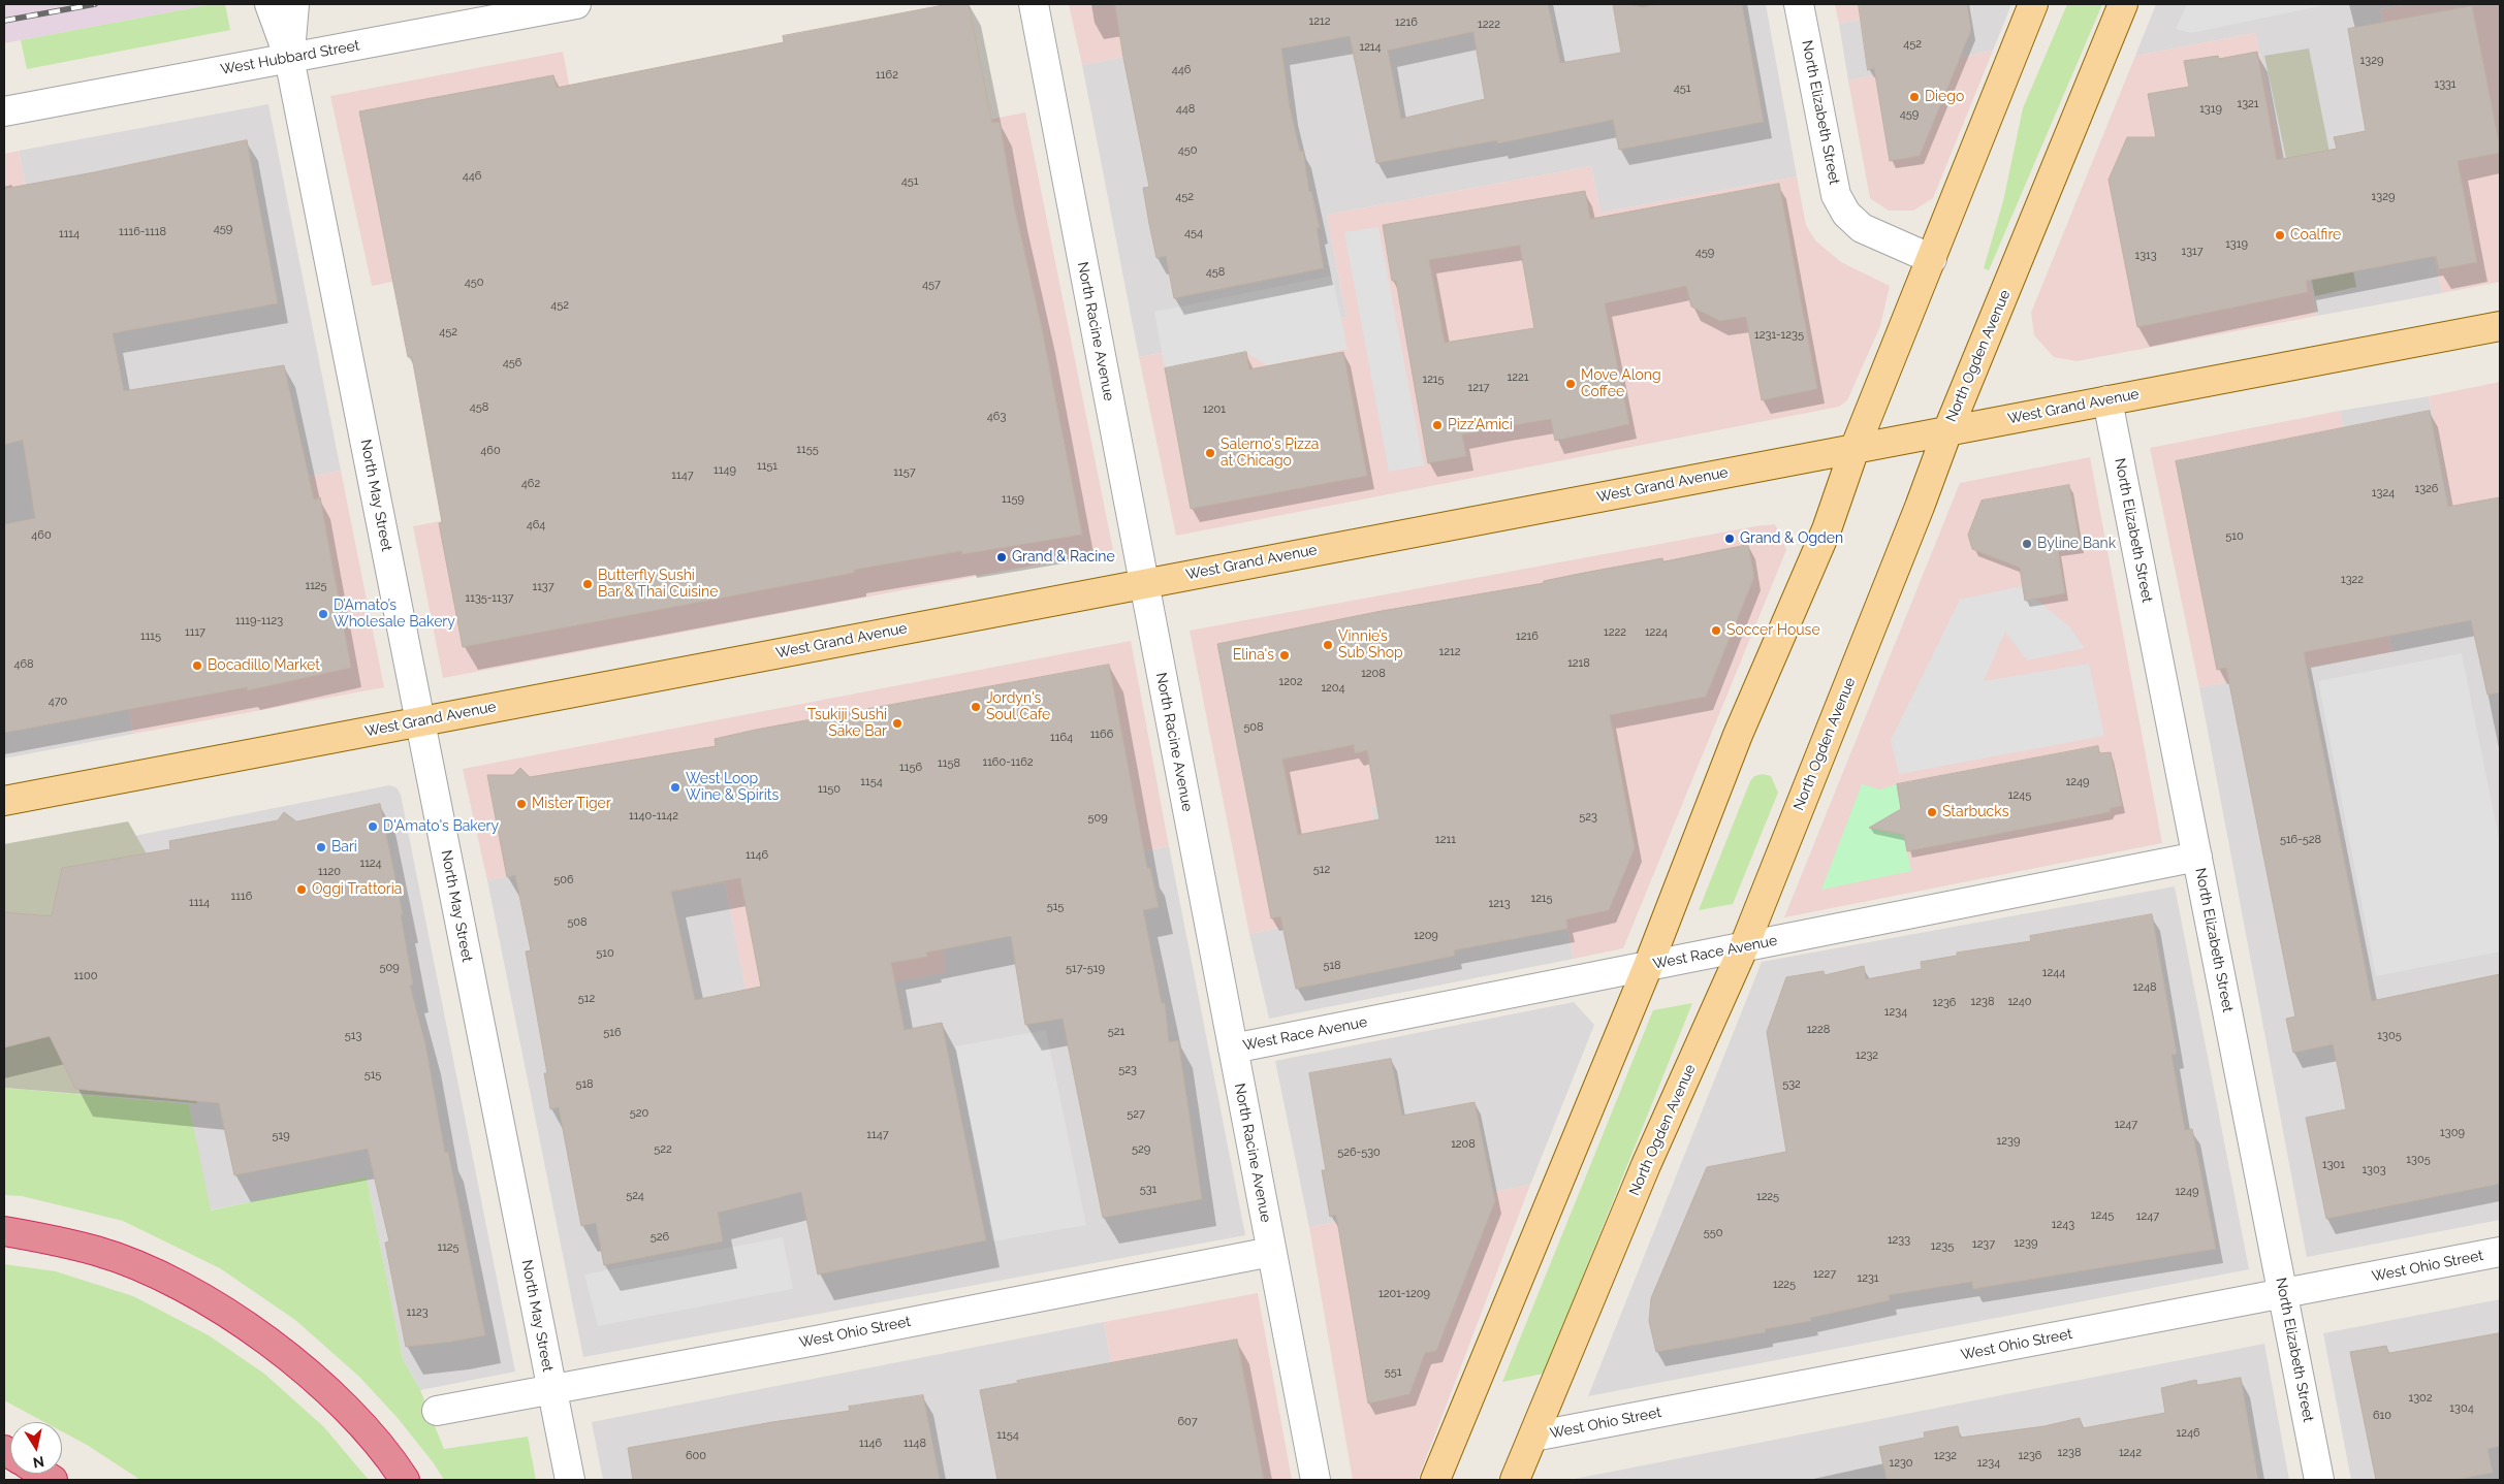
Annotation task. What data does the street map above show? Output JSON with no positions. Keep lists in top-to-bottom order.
{
  "streets": {
    "main road": ["North Ogden Avenue", "West Grand Avenue"],
    "street": [
      "West Hubbard Street",
      "North Elizabeth Street",
      "North Racine Avenue",
      "North May Street",
      "West Race Avenue",
      "West Ohio Street"
    ]
  },
  "crossings": [
    ["West Hubbard Street", "North May Street"],
    ["North Elizabeth Street", "West Grand Avenue"],
    ["North Elizabeth Street", "West Race Avenue"],
    ["North Elizabeth Street", "West Ohio Street"],
    ["North Racine Avenue", "West Grand Avenue"],
    ["North Racine Avenue", "West Race Avenue"],
    ["North Racine Avenue", "West Ohio Street"],
    ["North Ogden Avenue", "West Grand Avenue"],
    ["North Ogden Avenue", "West Race Avenue"],
    ["North Ogden Avenue", "West Ohio Street"],
    ["West Grand Avenue", "North May Street"],
    ["North May Street", "West Ohio Street"]
  ],
  "places": [
    "Diego",
    "Coalfire",
    "Move Along Coffee",
    "Pizz’Amici",
    "Salerno's Pizza at Chicago",
    "Grand & Ogden",
    "Byline Bank",
    "Grand & Racine",
    "Butterfly Sushi Bar & Thai Cuisine",
    "D’Amato’s Wholesale Bakery",
    "Soccer House",
    "Vinnie’s Sub Shop",
    "Elina's",
    "Bocadillo Market",
    "Jordyn's Soul Cafe",
    "Tsukiji Sushi Sake Bar",
    "West Loop Wine & Spirits",
    "Mister Tiger",
    "Starbucks",
    "D'Amato's Bakery",
    "Bari",
    "Oggi Trattoria"
  ],
  "house_numbers": [
    "1212",
    "1216",
    "1222",
    "452",
    "1214",
    "1329",
    "446",
    "1162",
    "1331",
    "451",
    "1321",
    "448",
    "1319",
    "459",
    "450",
    "446",
    "451",
    "452",
    "1329",
    "459",
    "1116-1118",
    "454",
    "1114",
    "1319",
    "1317",
    "459",
    "1313",
    "458",
    "450",
    "457",
    "452",
    "452",
    "1231-1235",
    "456",
    "1221",
    "1215",
    "1217",
    "458",
    "1201",
    "463",
    "1155",
    "460",
    "1151",
    "1149",
    "1157",
    "1147",
    "462",
    "1326",
    "1324",
    "1159",
    "464",
    "460",
    "510",
    "1322",
    "1125",
    "1137",
    "1135-1137",
    "1119-1123",
    "1117",
    "1222",
    "1224",
    "1115",
    "1216",
    "1212",
    "1218",
    "468",
    "1208",
    "1202",
    "1204",
    "470",
    "508",
    "1166",
    "1164",
    "1160-1162",
    "1158",
    "1156",
    "1154",
    "1249",
    "1150",
    "1245",
    "1140-1142",
    "523",
    "509",
    "1211",
    "516-528",
    "1146",
    "1124",
    "512",
    "1120",
    "506",
    "1116",
    "1215",
    "1114",
    "1213",
    "515",
    "508",
    "1209",
    "510",
    "518",
    "509",
    "517-519",
    "1244",
    "1100",
    "1248",
    "512",
    "1238",
    "1240",
    "1236",
    "1234",
    "1228",
    "521",
    "516",
    "513",
    "1305",
    "1232",
    "523",
    "515",
    "518",
    "532",
    "520",
    "527",
    "1247",
    "1309",
    "1147",
    "519",
    "1239",
    "1208",
    "522",
    "529",
    "526-530",
    "1305",
    "1301",
    "1303",
    "531",
    "1249",
    "524",
    "1225",
    "1245",
    "1247",
    "1243",
    "550",
    "526",
    "1233",
    "1239",
    "1237",
    "1235",
    "1125",
    "1227",
    "1231",
    "1225",
    "1201-1209",
    "1123",
    "551",
    "1302",
    "1304",
    "610",
    "607",
    "1246",
    "1154",
    "1146",
    "1148",
    "1238",
    "1242",
    "600",
    "1232",
    "1236",
    "1230",
    "1234"
  ],
  "north": "bottom"
}
